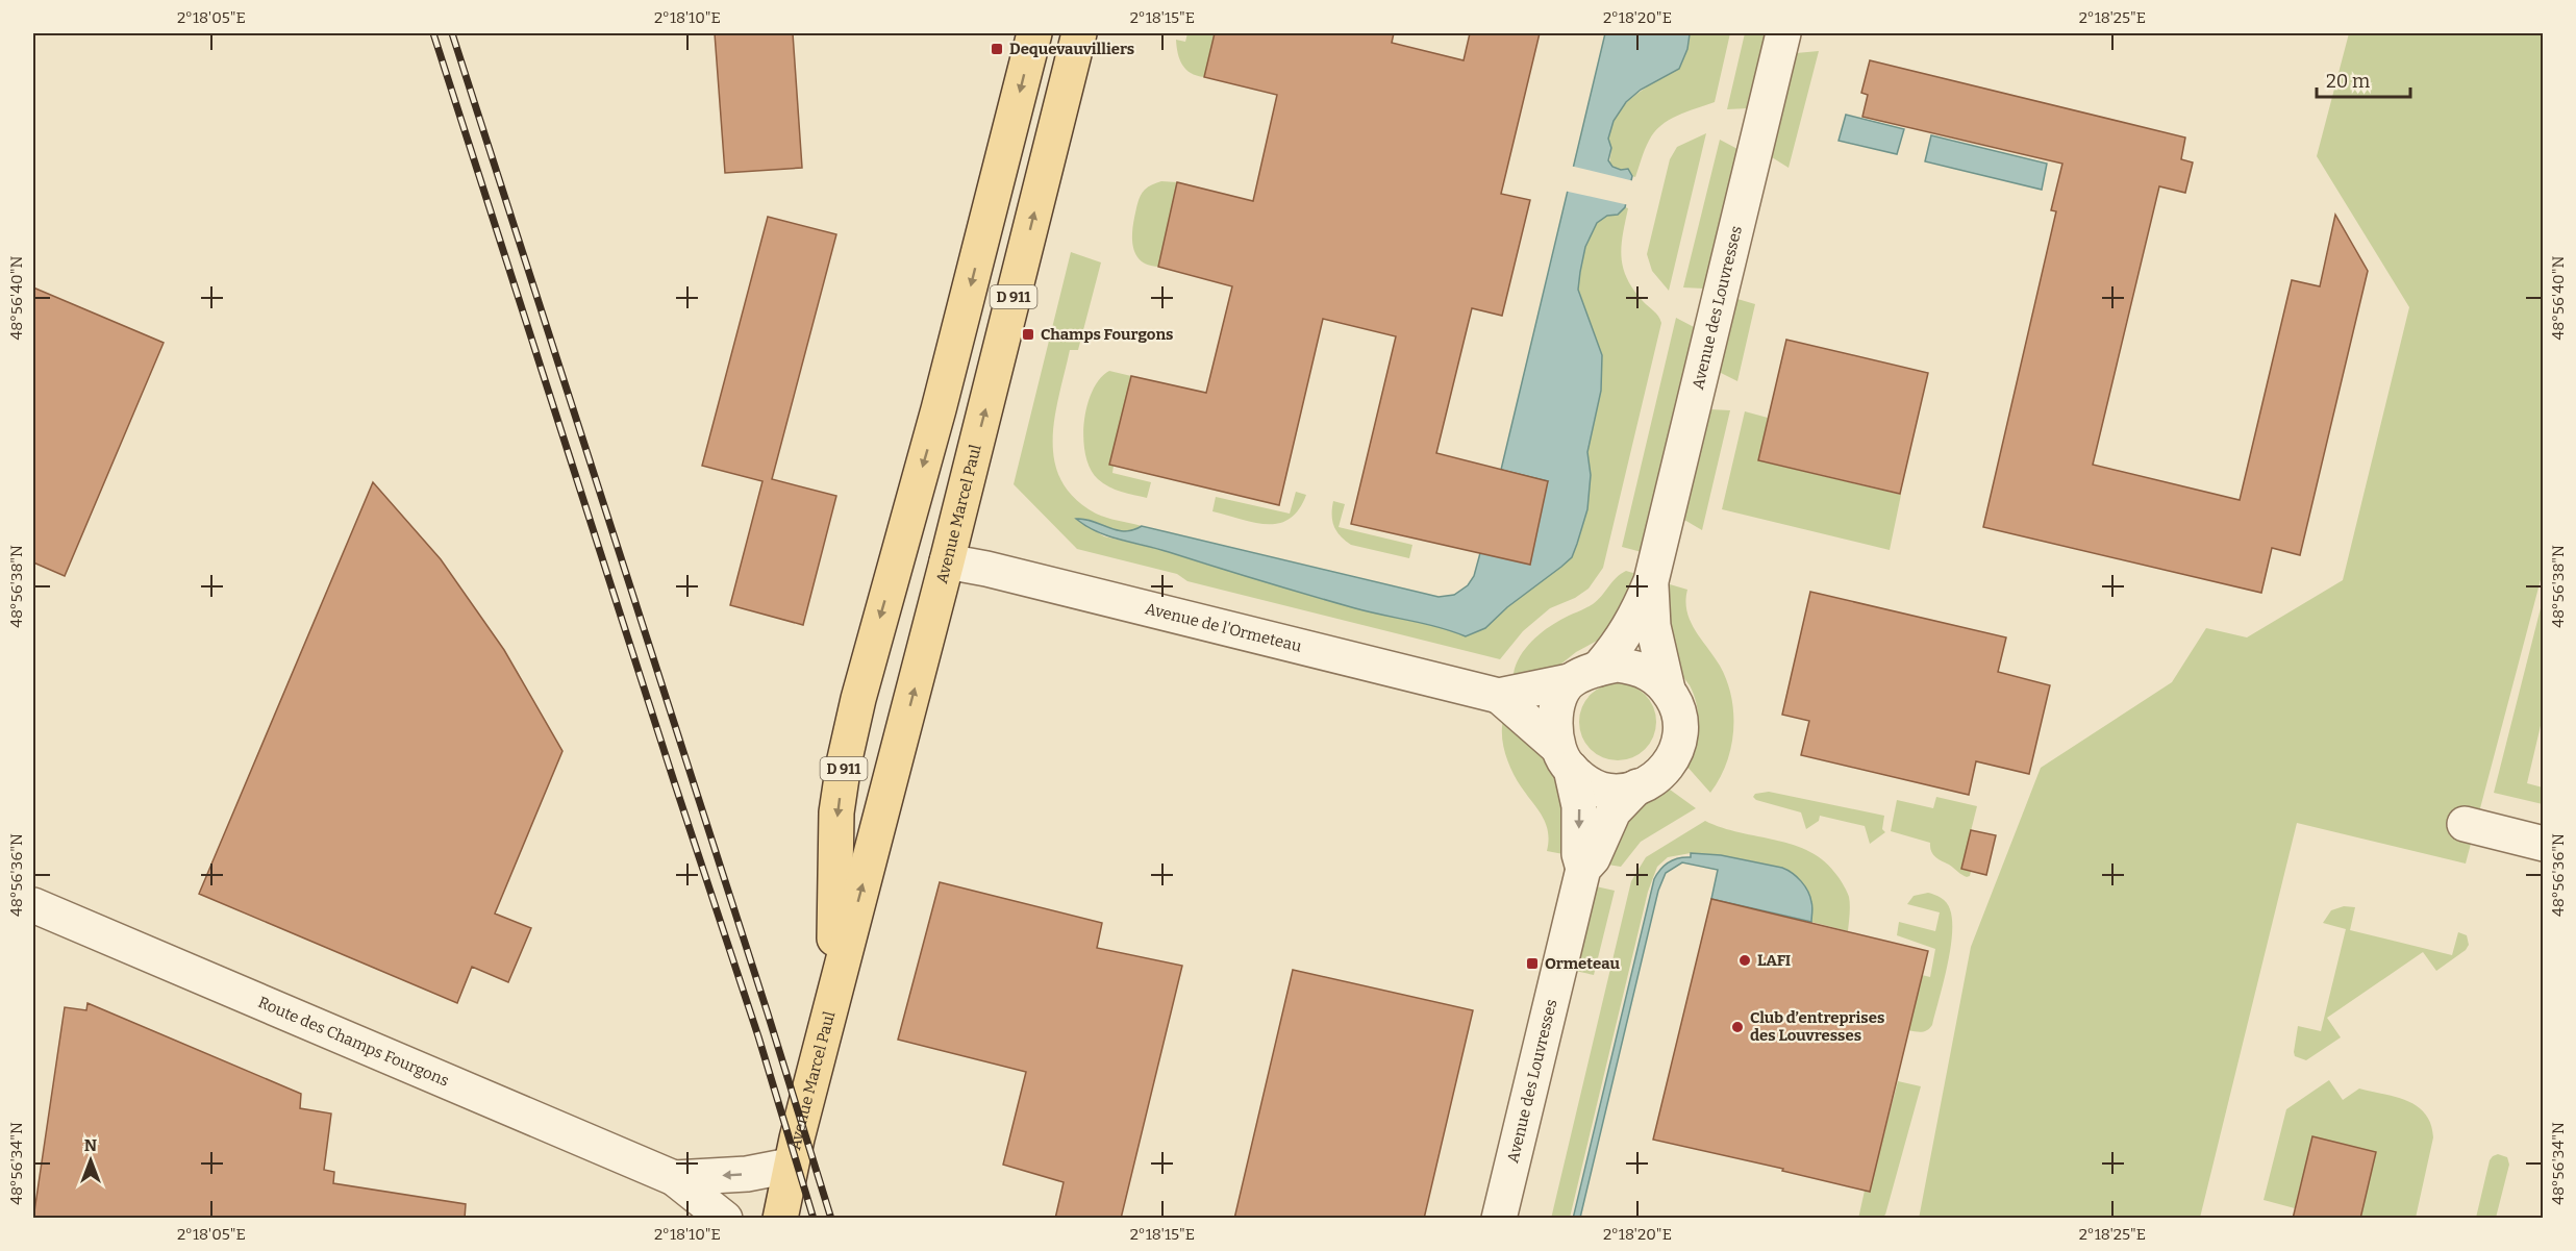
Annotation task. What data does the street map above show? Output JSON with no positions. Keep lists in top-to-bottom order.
{
  "streets": {
    "main road": ["D 911", "Avenue Marcel Paul"],
    "street": ["Avenue des Louvresses", "Avenue de l'Ormeteau", "Route des Champs Fourgons"]
  },
  "crossings": [
    ["Avenue des Louvresses", "Avenue de l'Ormeteau"],
    ["Avenue Marcel Paul", "Avenue de l'Ormeteau"],
    ["Avenue Marcel Paul", "Route des Champs Fourgons"]
  ],
  "places": {
    "transit": ["Dequevauvilliers", "Champs Fourgons", "Ormeteau"],
    "other": ["LAFI", "Club d’entreprises des Louvresses"]
  },
  "scale_bar": "20 m",
  "north": "top",
  "coordinates": [
    "2°18'05\"E",
    "2°18'10\"E",
    "2°18'15\"E",
    "2°18'20\"E",
    "2°18'25\"E",
    "48°56'40\"N",
    "48°56'38\"N",
    "48°56'36\"N",
    "48°56'34\"N"
  ]
}
